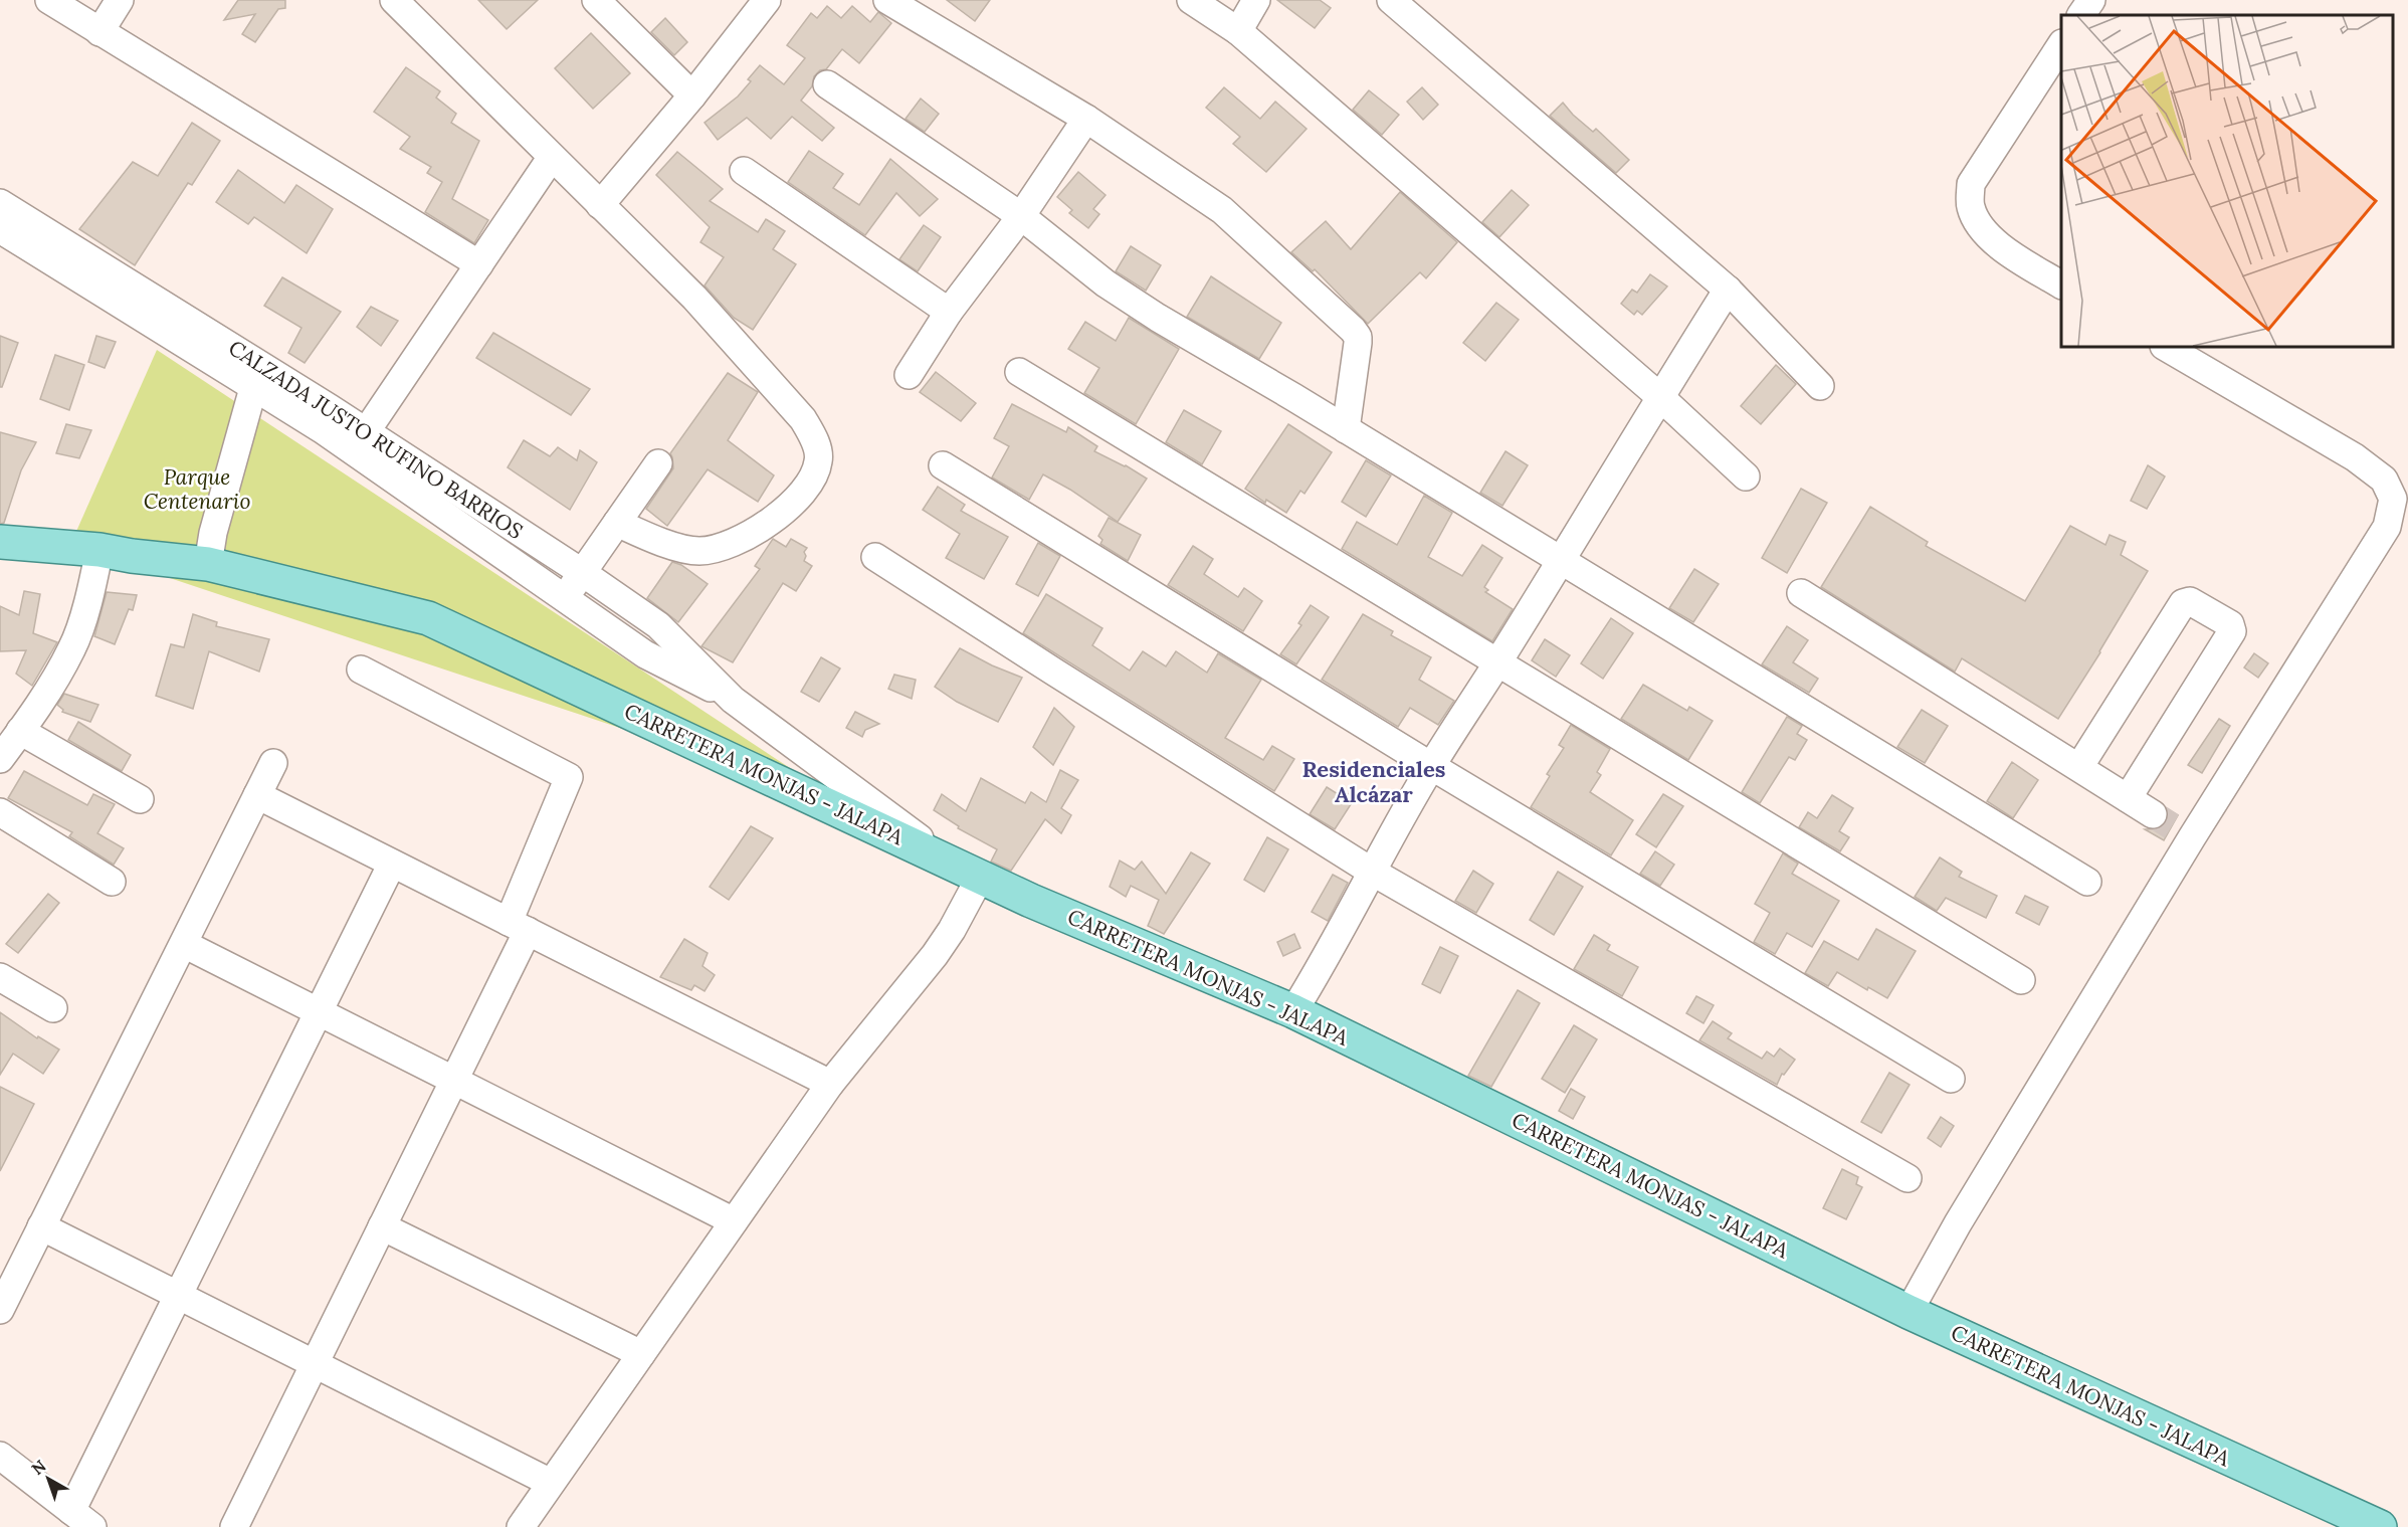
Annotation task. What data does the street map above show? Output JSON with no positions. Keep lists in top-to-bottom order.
{
  "streets": {
    "main road": ["CARRETERA MONJAS - JALAPA"],
    "street": ["CALZADA JUSTO RUFINO BARRIOS"]
  },
  "crossings": [
    ["CALZADA JUSTO RUFINO BARRIOS", "CARRETERA MONJAS - JALAPA"]
  ],
  "districts": ["Residenciales Alcázar"],
  "parks": ["Parque Centenario"],
  "north": "top left"
}
